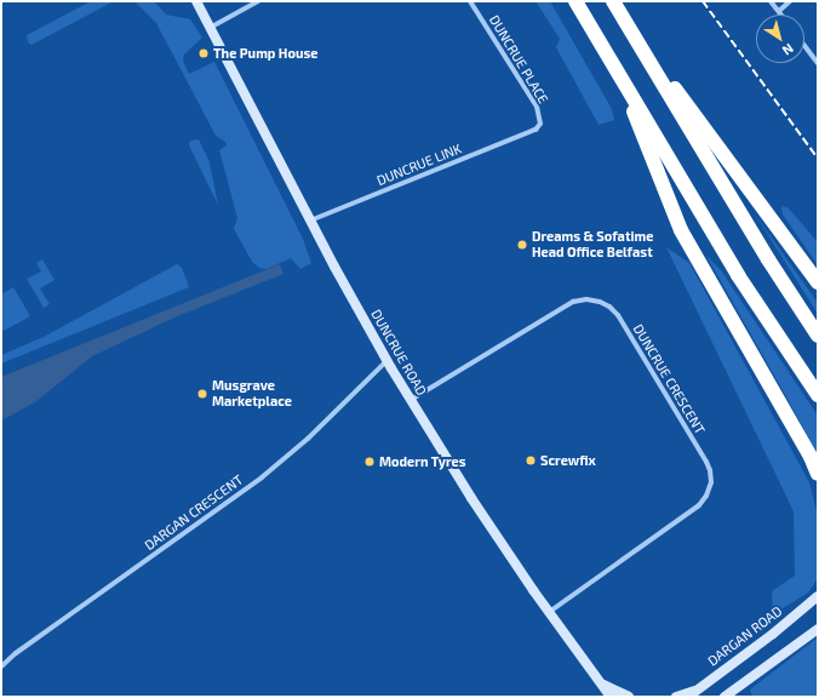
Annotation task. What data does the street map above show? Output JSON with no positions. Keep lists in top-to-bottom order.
{
  "streets": {
    "street": [
      "DUNCRUE PLACE",
      "DUNCRUE LINK",
      "DUNCRUE ROAD",
      "DUNCRUE CRESCENT",
      "DARGAN CRESCENT",
      "DARGAN ROAD"
    ]
  },
  "crossings": [
    ["DUNCRUE PLACE", "DUNCRUE LINK"],
    ["DUNCRUE LINK", "DUNCRUE ROAD"],
    ["DUNCRUE ROAD", "DUNCRUE CRESCENT"],
    ["DUNCRUE ROAD", "DARGAN CRESCENT"]
  ],
  "places": [
    "The Pump House",
    "Dreams & Sofatime Head Office Belfast",
    "Musgrave Marketplace",
    "Screwfix",
    "Modern Tyres"
  ],
  "north": "bottom right"
}
